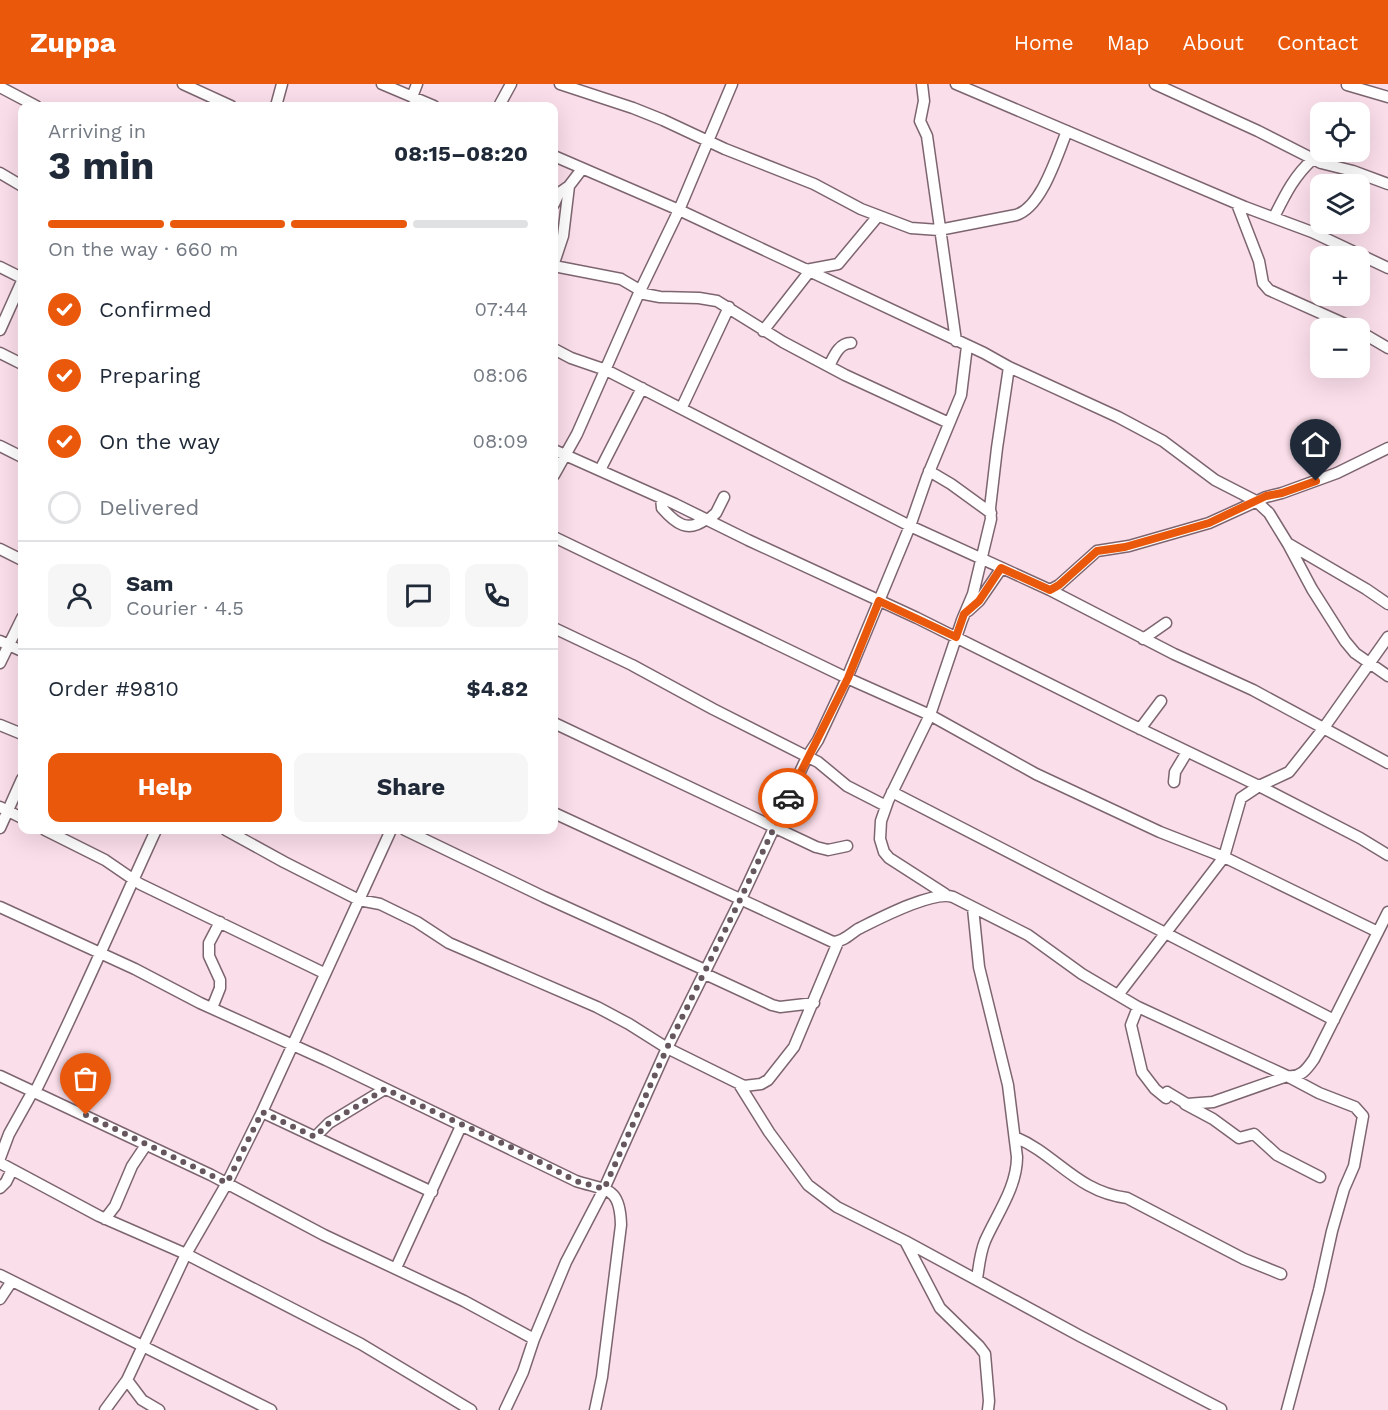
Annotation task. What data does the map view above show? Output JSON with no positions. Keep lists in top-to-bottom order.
{
  "page": {
    "header": "Zuppa",
    "nav": [
      "Home",
      "Map",
      "About",
      "Contact"
    ],
    "map_buttons": ["+", "−"],
    "heading": ["3 min", "Arriving in", "08:15–08:20"],
    "panel": [
      "Sam",
      "Courier · 4.5",
      "Order #9810",
      "$4.82"
    ],
    "bar": "On the way · 660 m",
    "list": [
      ["Confirmed", "07:44"],
      ["Preparing", "08:06"],
      ["On the way", "08:09"],
      "Delivered"
    ],
    "buttons": ["Help", "Share"]
  }
}
